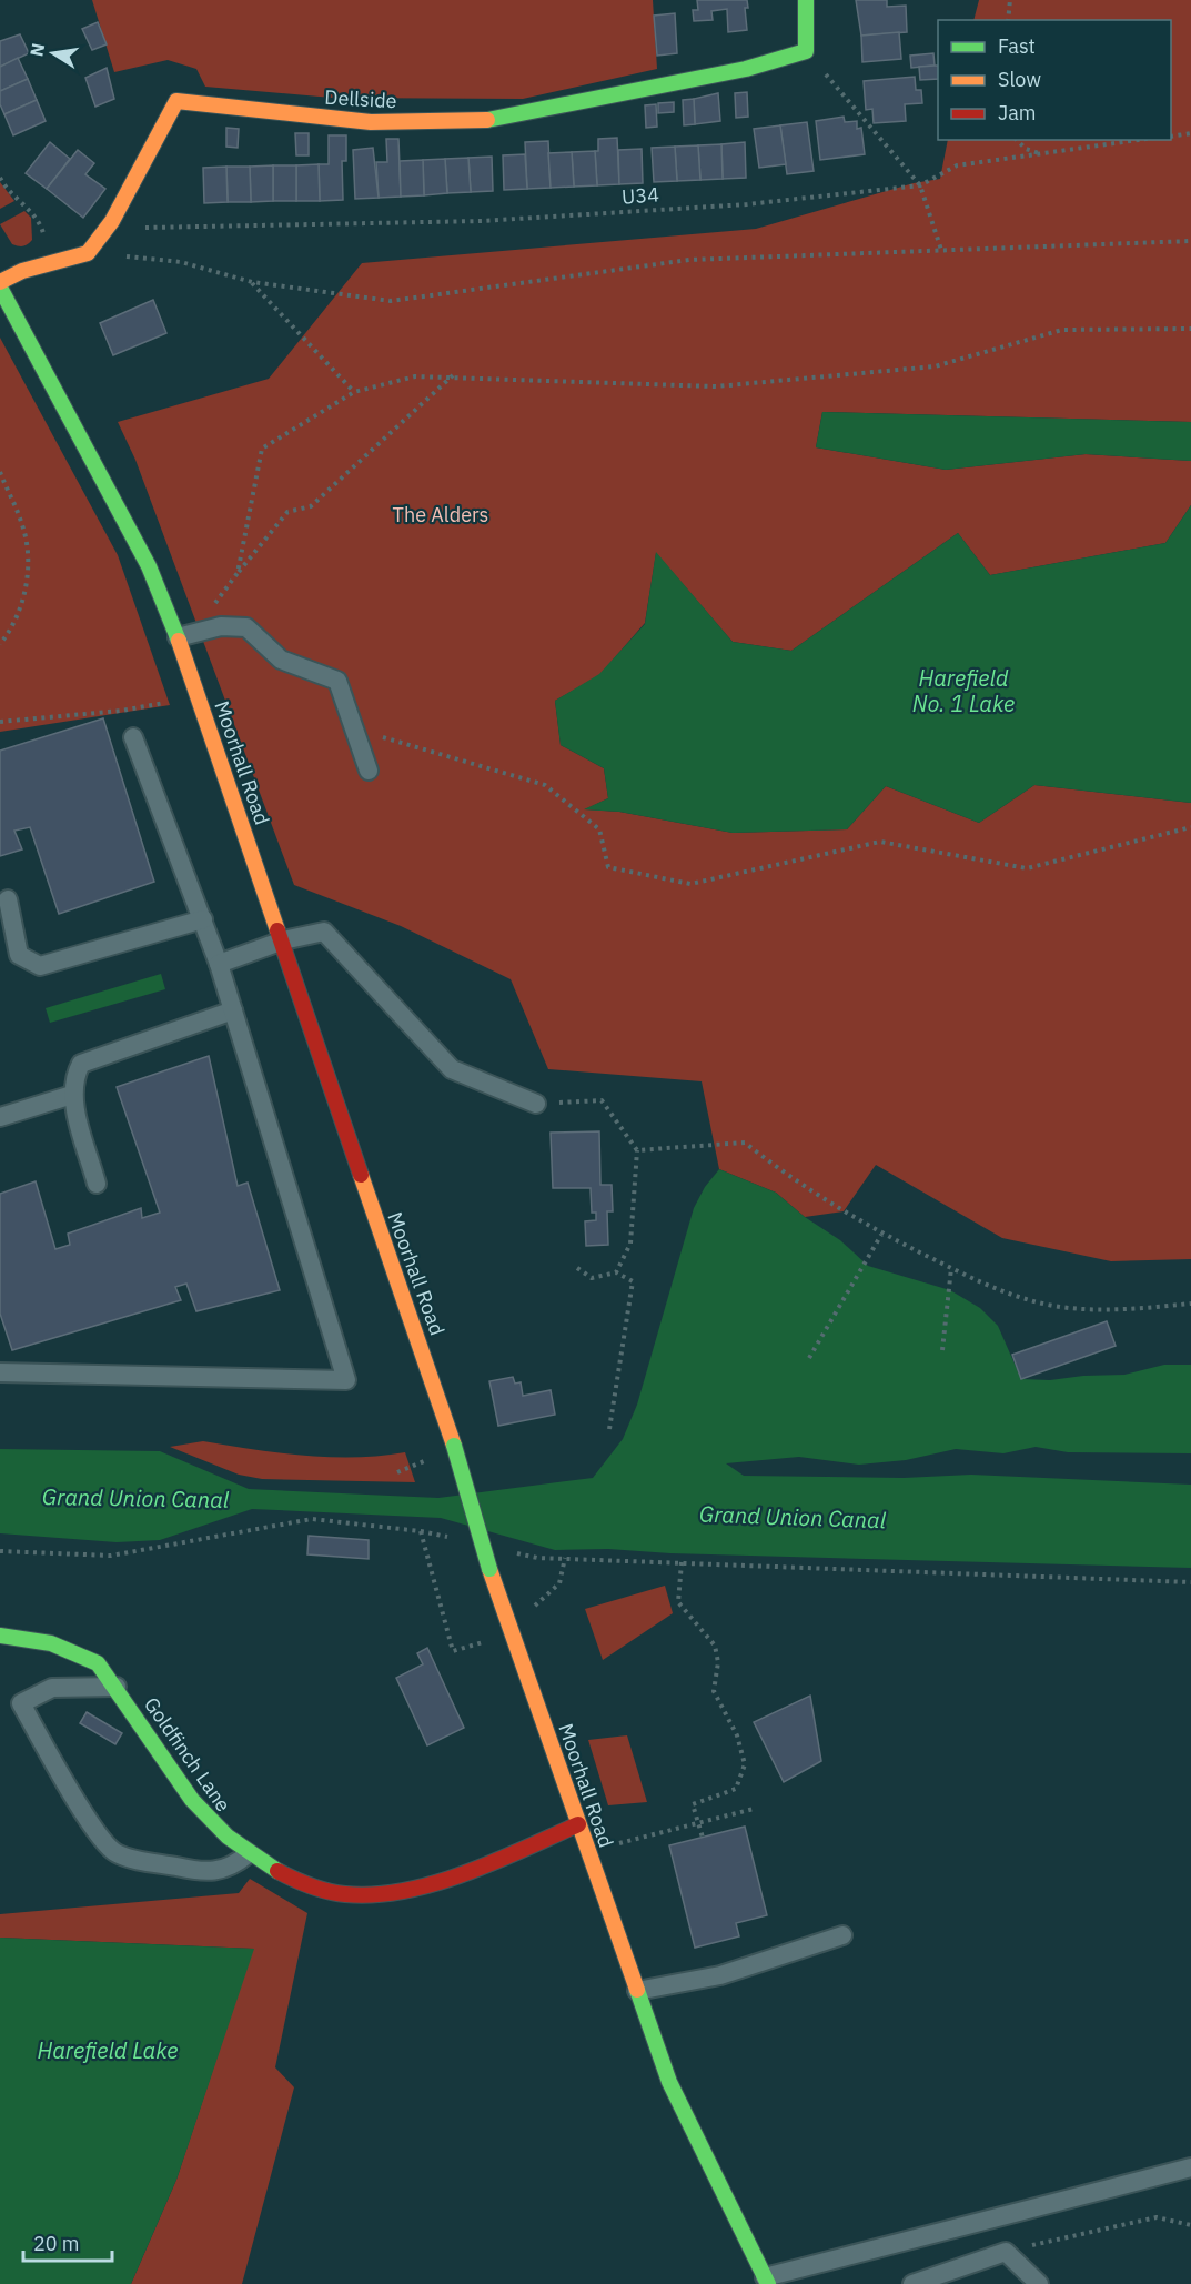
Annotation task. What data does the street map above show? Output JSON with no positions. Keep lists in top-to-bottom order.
{
  "streets": {
    "street": ["Dellside", "Moorhall Road", "Goldfinch Lane"],
    "path": ["U34"]
  },
  "crossings": [
    ["Moorhall Road", "Goldfinch Lane"]
  ],
  "water": ["Harefield No. 1 Lake", "Grand Union Canal", "Harefield Lake"],
  "parks": ["The Alders"],
  "legend": ["Fast", "Slow", "Jam"],
  "scale_bar": "20 m",
  "north": "left"
}
